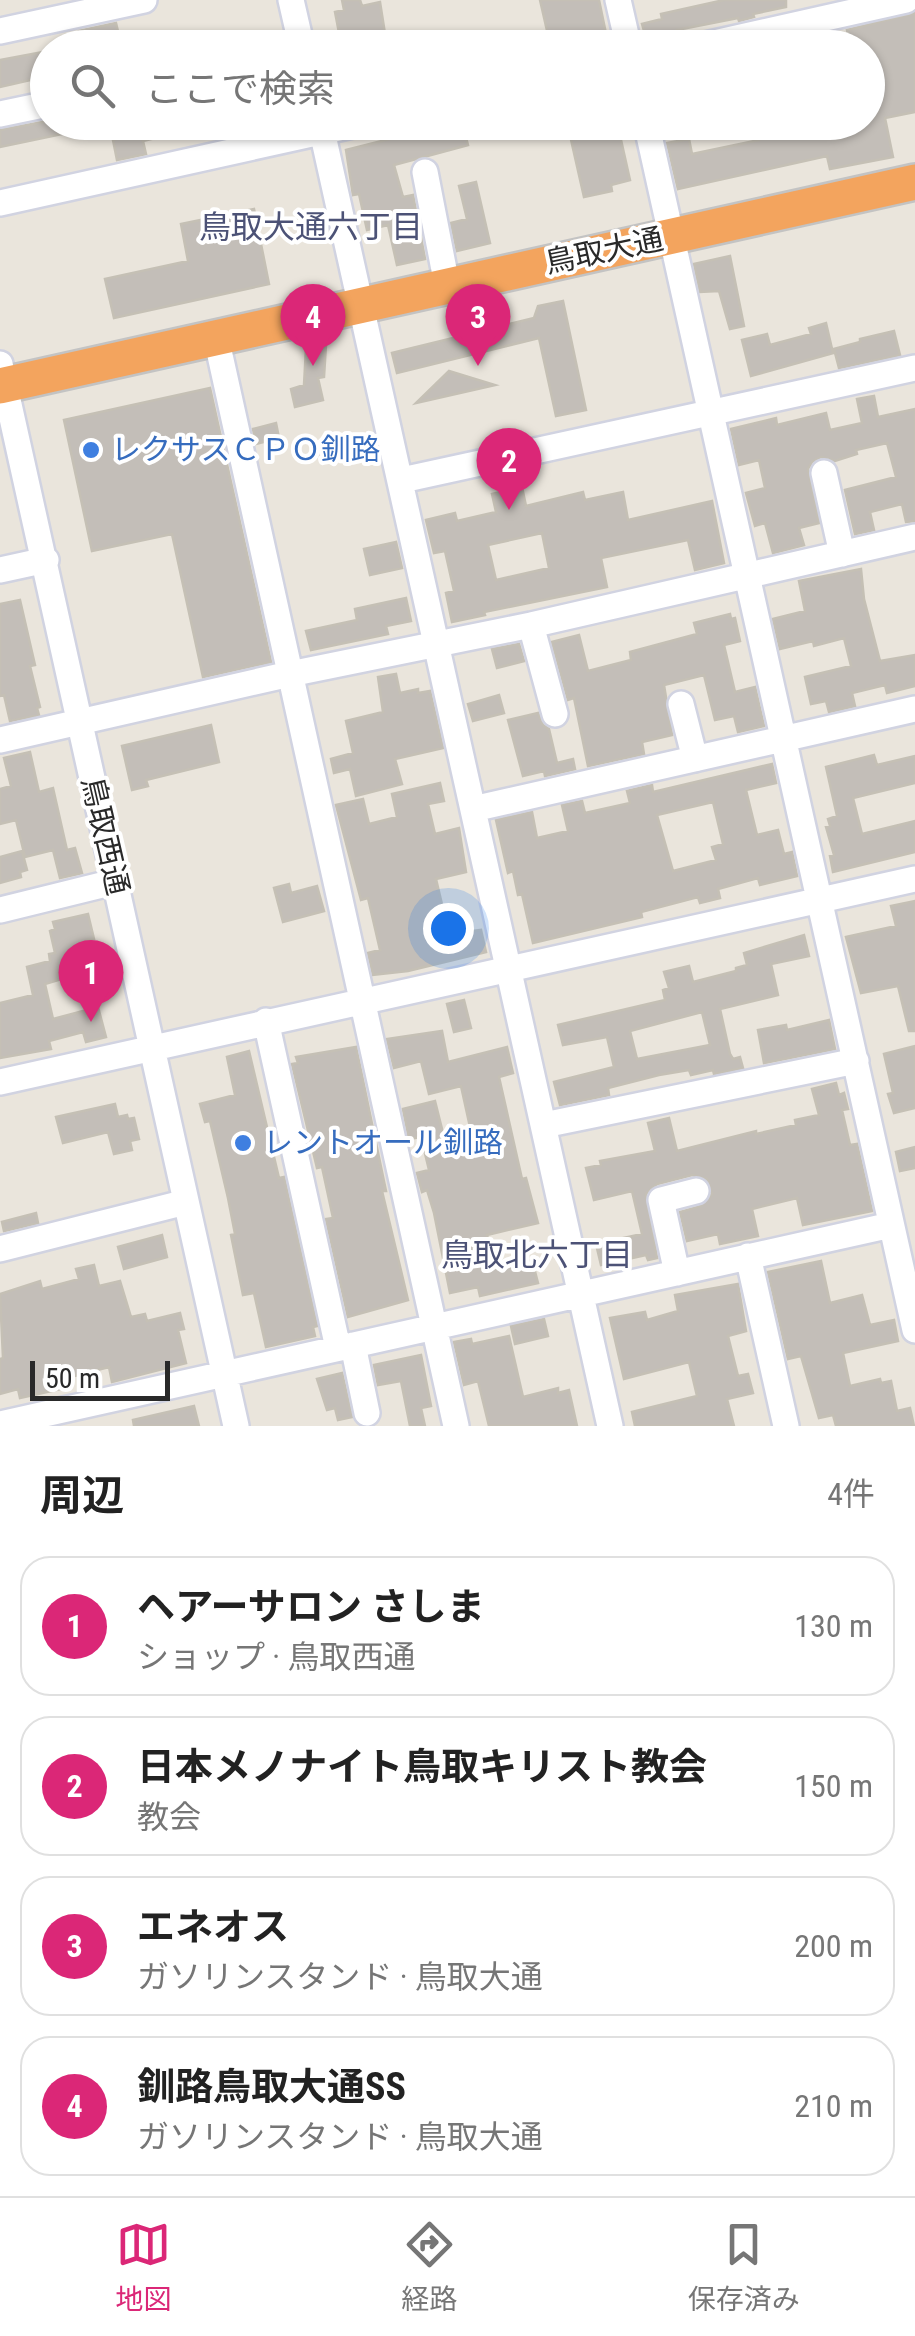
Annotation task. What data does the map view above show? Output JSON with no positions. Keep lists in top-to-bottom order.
{
  "streets": {
    "highway": ["鳥取大通"],
    "street": ["鳥取西通"]
  },
  "crossings": [
    ["鳥取大通", "鳥取西通"]
  ],
  "districts": ["鳥取大通六丁目", "鳥取北六丁目"],
  "places": ["レクサスＣＰＯ釧路", "レントオール釧路"],
  "scale_bar": "50 m",
  "page": {
    "search": "ここで検索",
    "pins": [
      "3",
      "4",
      "2",
      "1"
    ],
    "scale": "50 m",
    "heading": ["周辺", "4件"],
    "list": [
      {
        "mark": "1",
        "name": "ヘアーサロン さしま",
        "note": "ショップ · 鳥取西通",
        "value": "130 m"
      },
      {
        "mark": "2",
        "name": "日本メノナイト鳥取キリスト教会",
        "note": "教会",
        "value": "150 m"
      },
      {
        "mark": "3",
        "name": "エネオス",
        "note": "ガソリンスタンド · 鳥取大通",
        "value": "200 m"
      },
      {
        "mark": "4",
        "name": "釧路鳥取大通SS",
        "note": "ガソリンスタンド · 鳥取大通",
        "value": "210 m"
      }
    ],
    "nav": ["地図", "経路", "保存済み"]
  }
}
